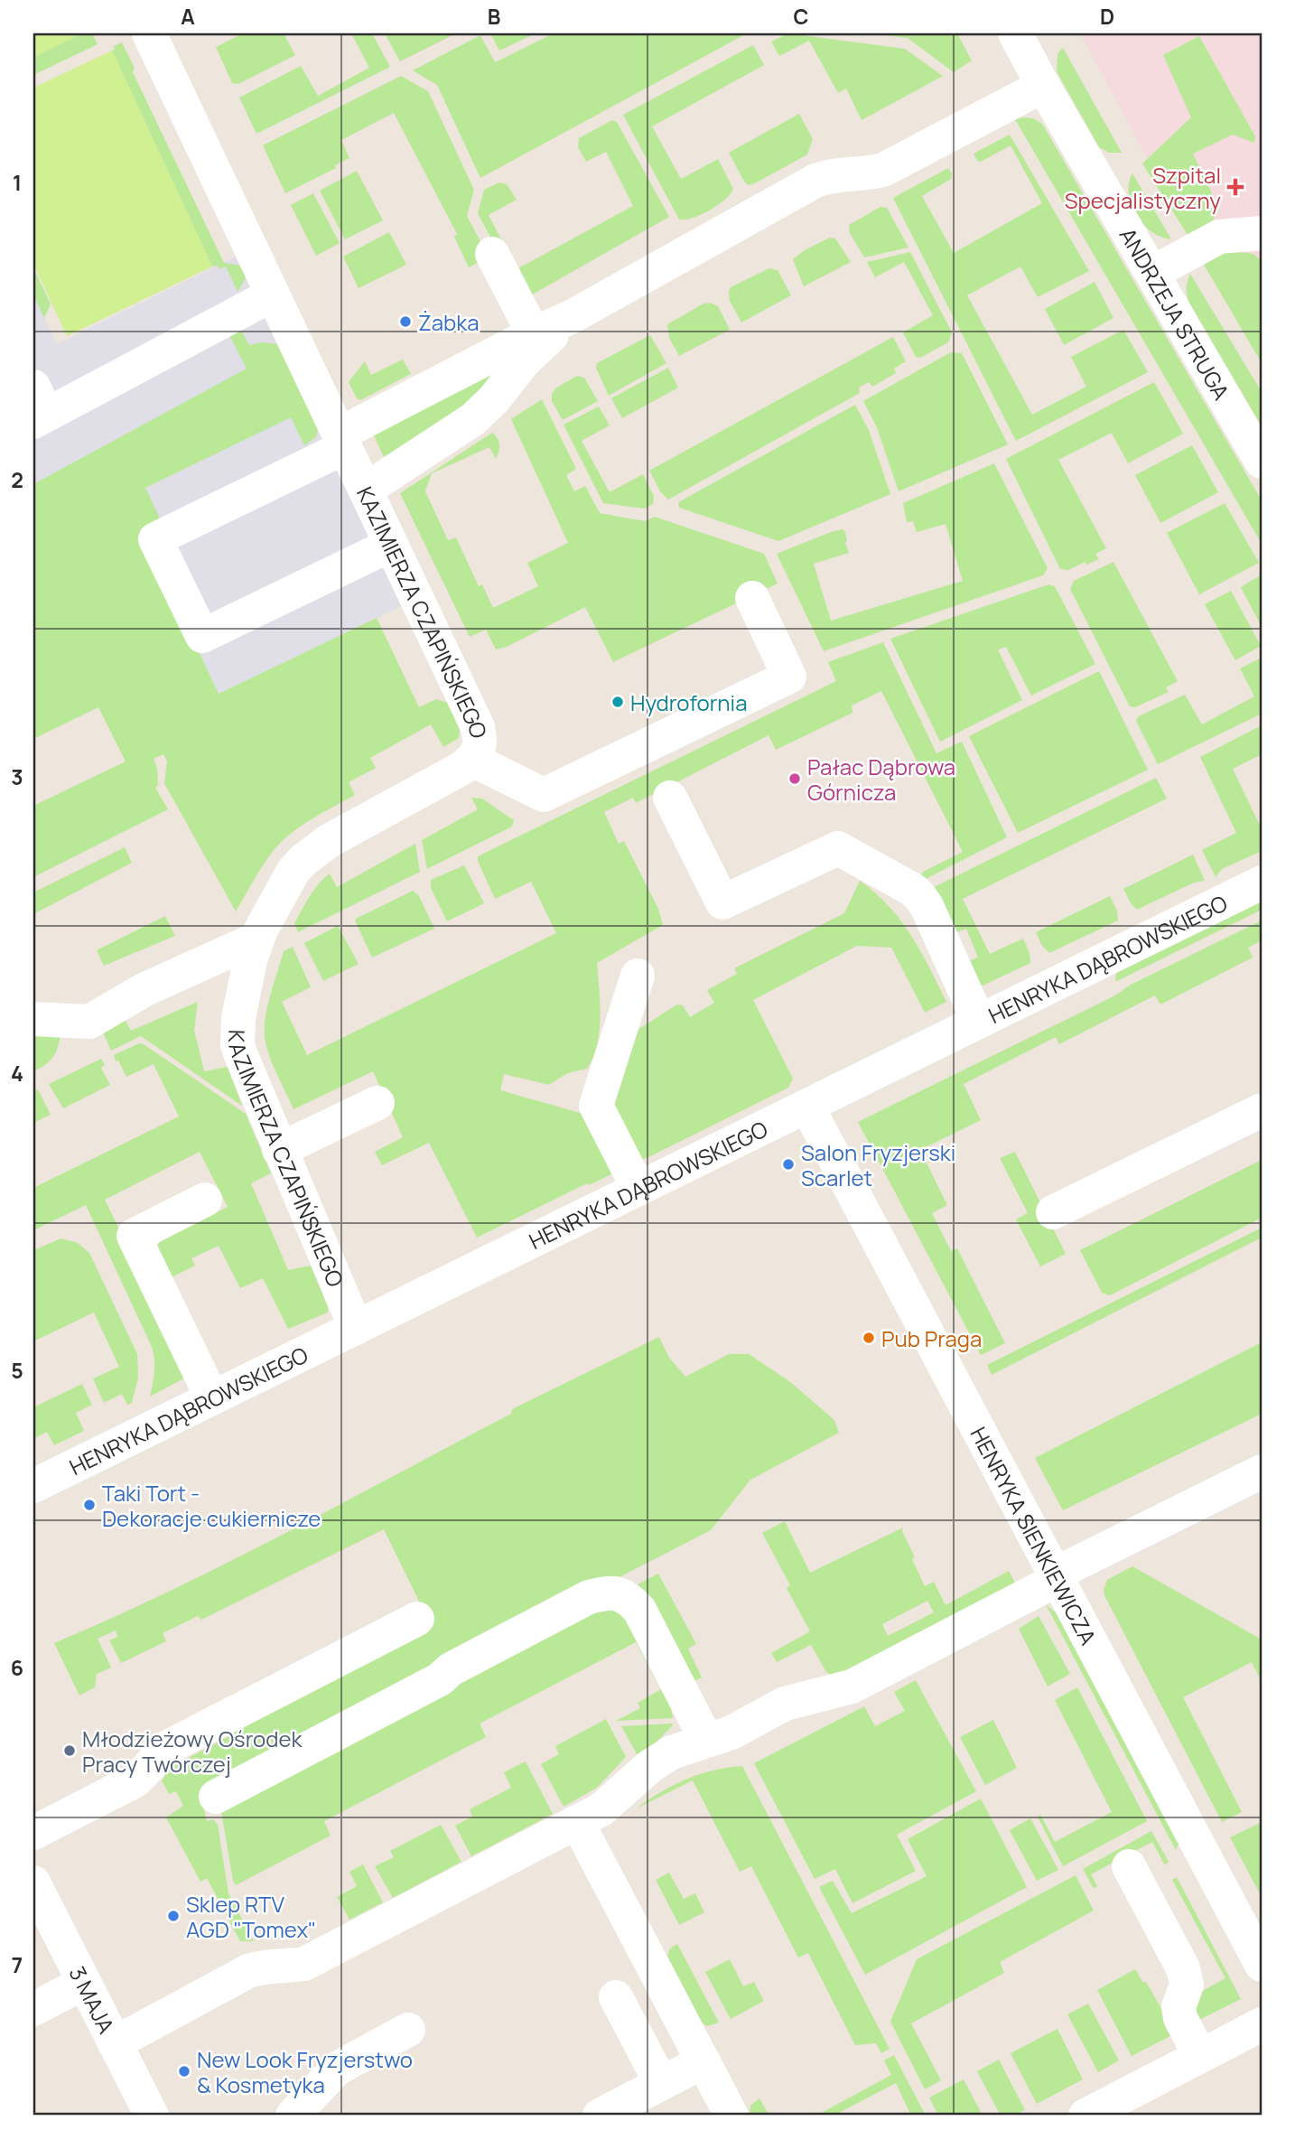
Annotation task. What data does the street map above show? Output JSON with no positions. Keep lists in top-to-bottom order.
{
  "streets": {
    "street": [
      "ANDRZEJA STRUGA",
      "KAZIMIERZA CZAPIŃSKIEGO",
      "HENRYKA DĄBROWSKIEGO",
      "HENRYKA SIENKIEWICZA",
      "3 MAJA"
    ]
  },
  "crossings": [
    ["KAZIMIERZA CZAPIŃSKIEGO", "HENRYKA DĄBROWSKIEGO"],
    ["HENRYKA DĄBROWSKIEGO", "HENRYKA SIENKIEWICZA"]
  ],
  "places": {
    "health": ["Szpital Specjalistyczny"],
    "other": [
      "Żabka",
      "Hydrofornia",
      "Pałac Dąbrowa Górnicza",
      "Salon Fryzjerski Scarlet",
      "Pub Praga",
      "Taki Tort - Dekoracje cukiernicze",
      "Młodzieżowy Ośrodek Pracy Twórczej",
      "Sklep RTV AGD \"Tomex\"",
      "New Look Fryzjerstwo & Kosmetyka"
    ]
  },
  "grid": {
    "columns": [
      "A",
      "B",
      "C",
      "D"
    ],
    "rows": [
      "1",
      "2",
      "3",
      "4",
      "5",
      "6",
      "7"
    ]
  }
}
